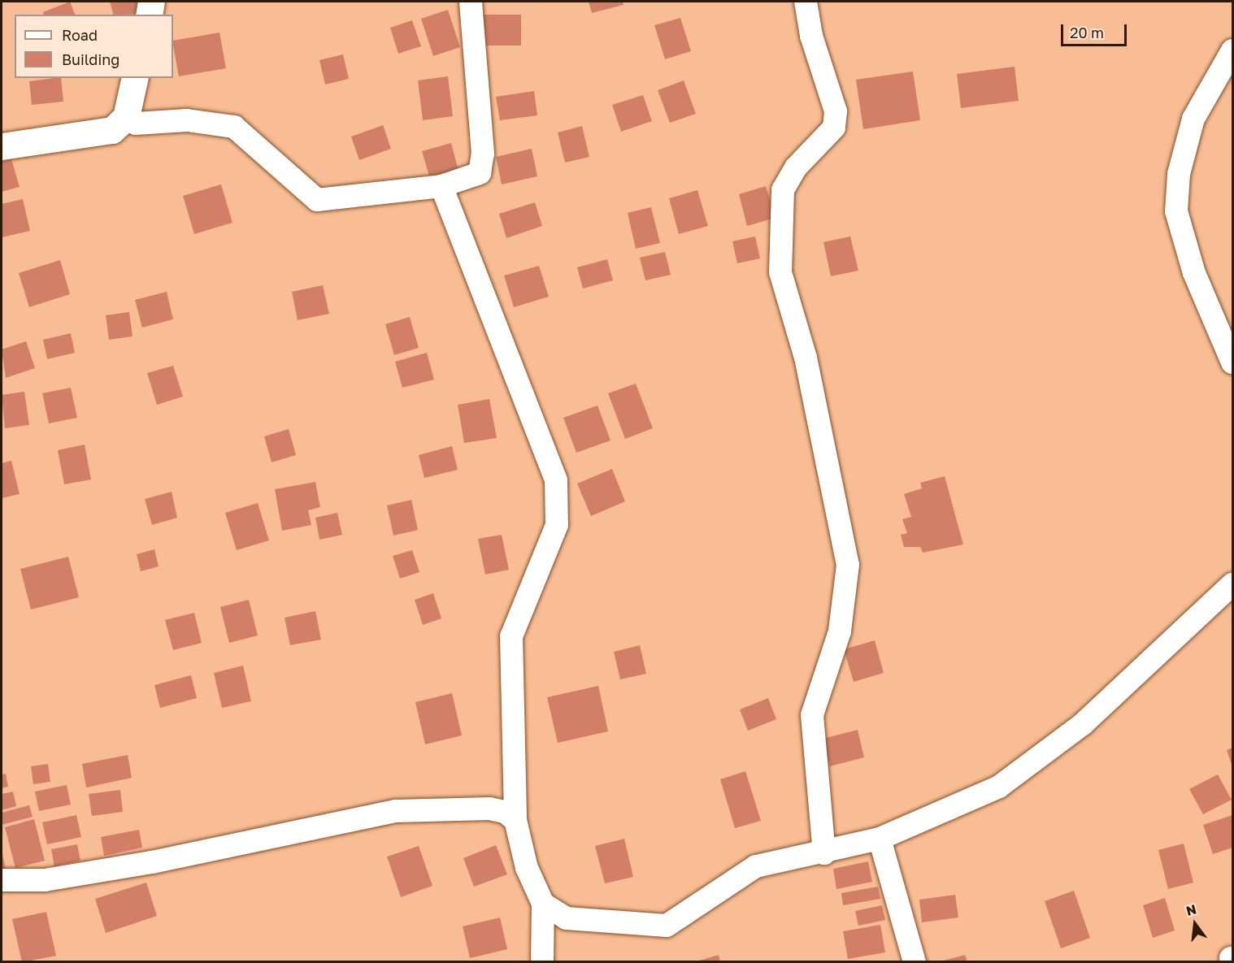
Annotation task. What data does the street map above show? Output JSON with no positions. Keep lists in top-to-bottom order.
{
  "legend": ["Road", "Building"],
  "scale_bar": "20 m",
  "north": "top"
}
